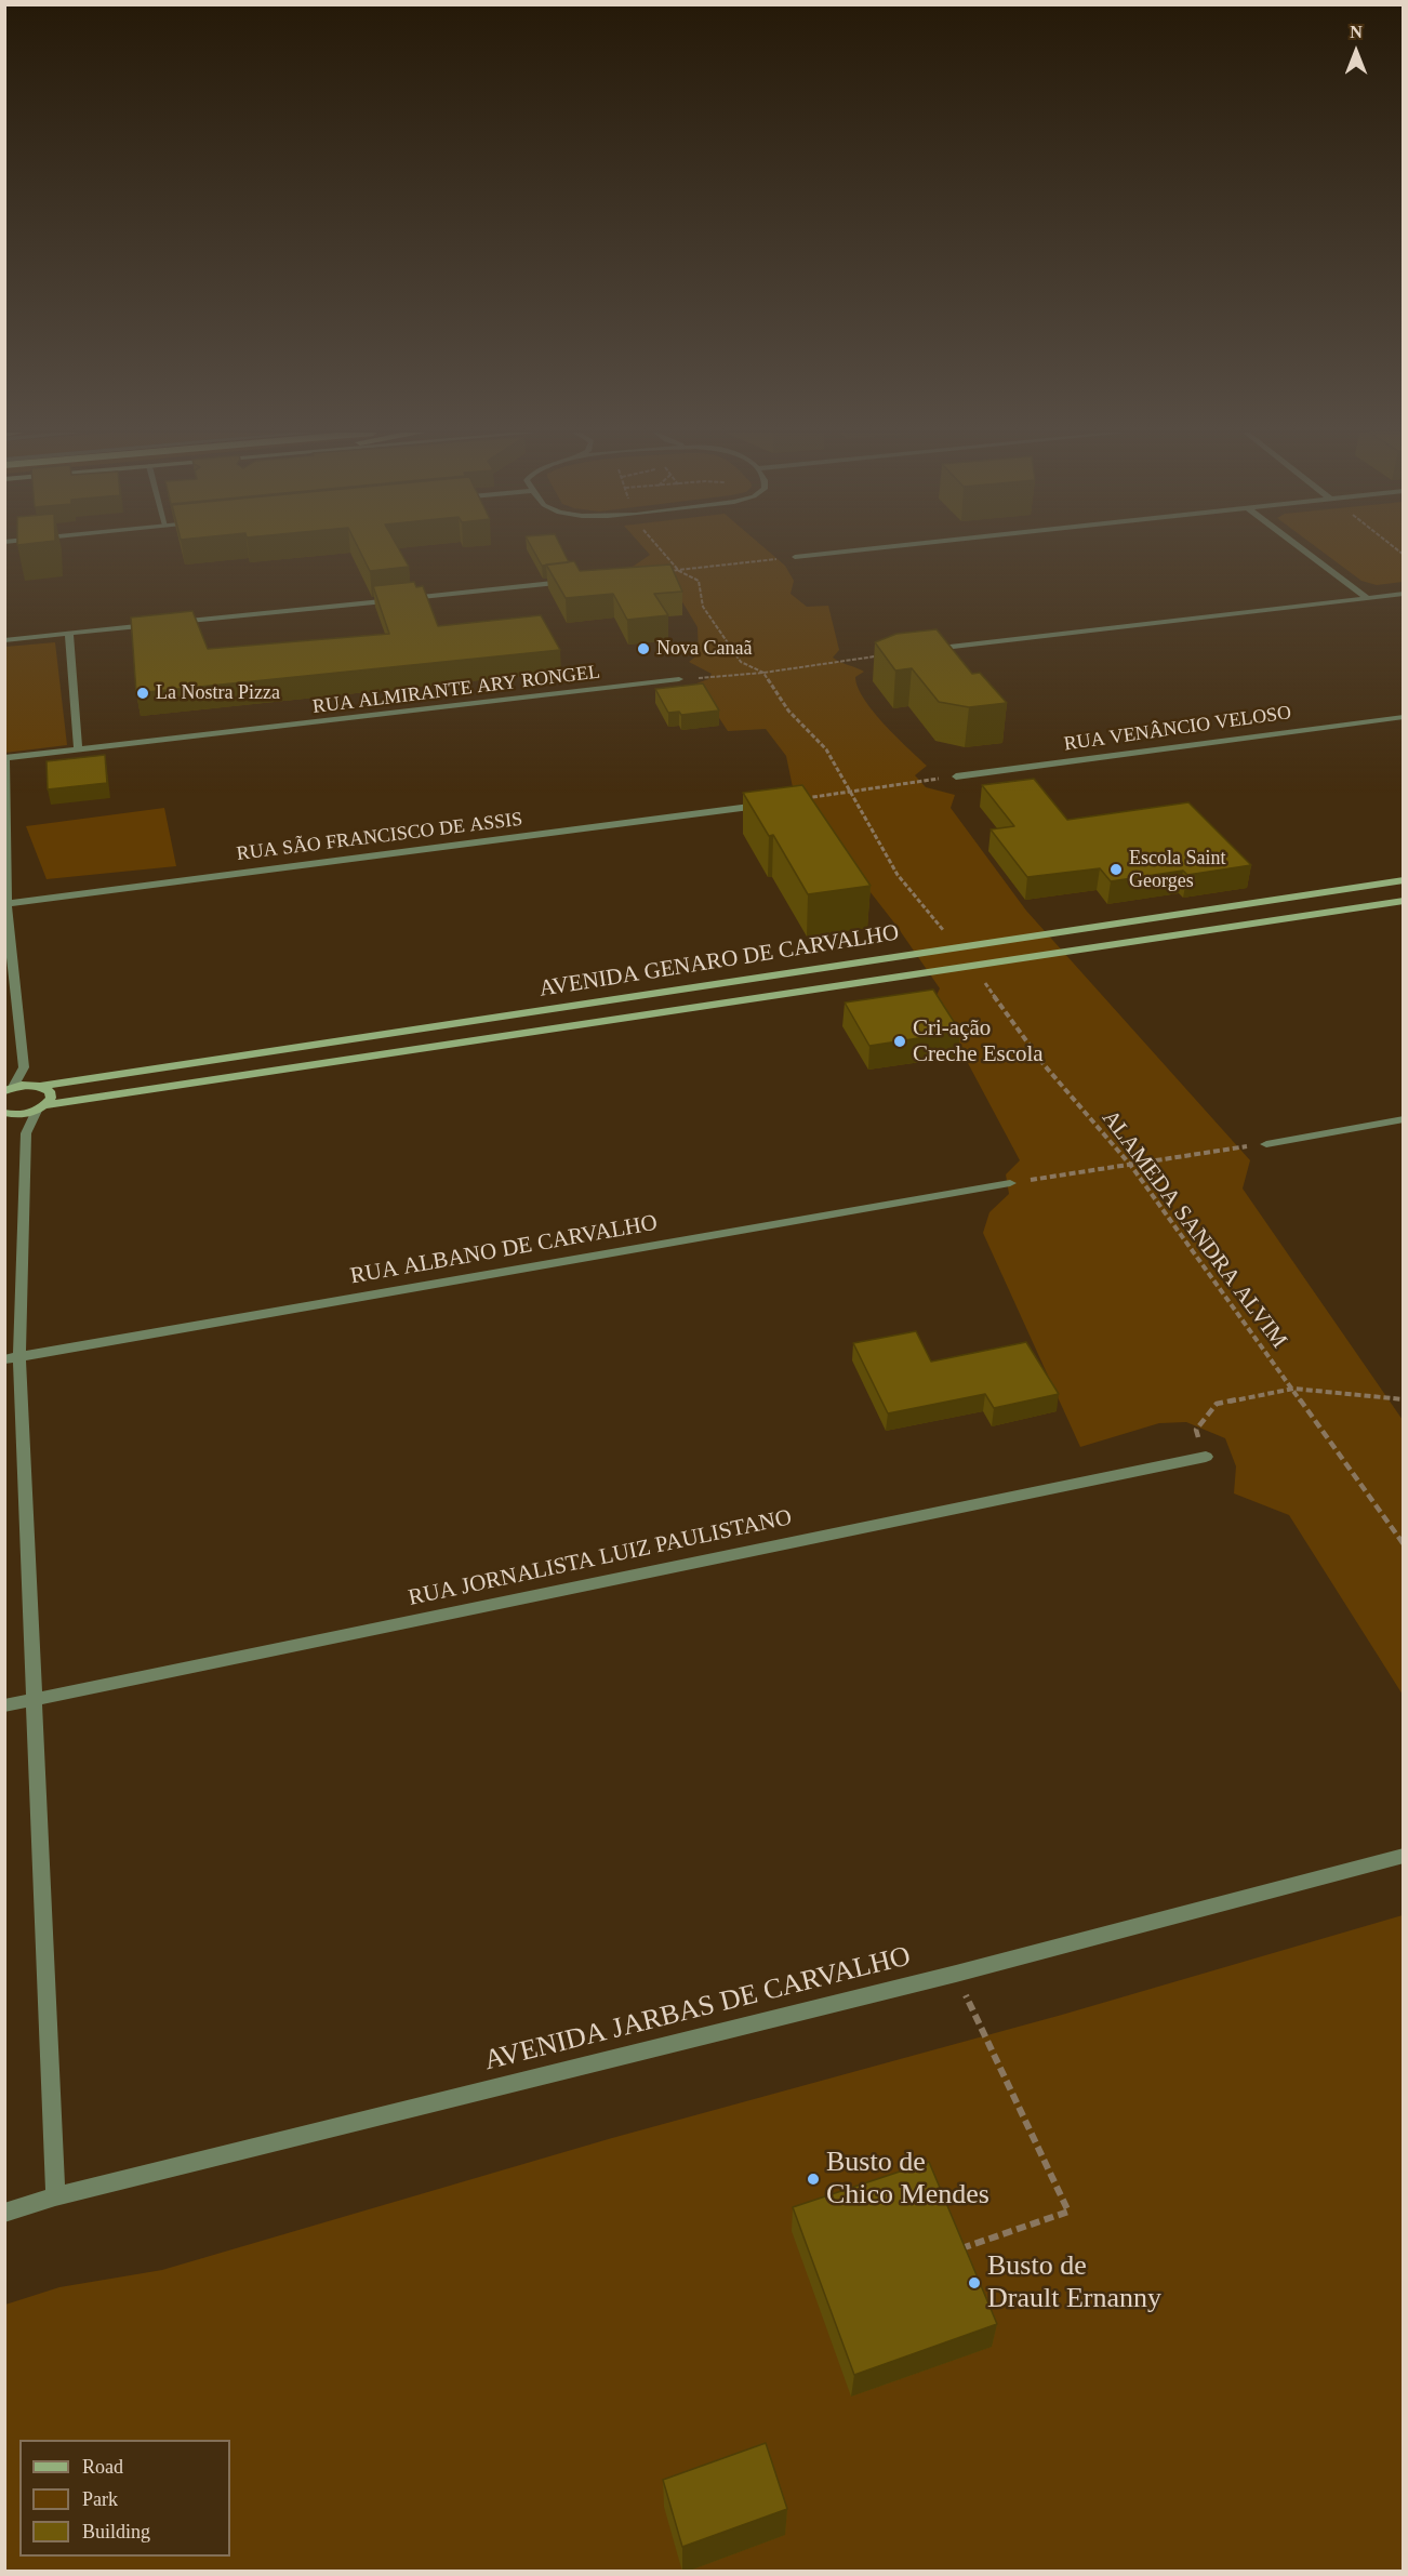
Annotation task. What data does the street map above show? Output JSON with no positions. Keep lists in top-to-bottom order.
{
  "streets": {
    "street": [
      "RUA ALMIRANTE ARY RONGEL",
      "RUA VENÂNCIO VELOSO",
      "RUA SÃO FRANCISCO DE ASSIS",
      "AVENIDA GENARO DE CARVALHO",
      "RUA ALBANO DE CARVALHO",
      "RUA JORNALISTA LUIZ PAULISTANO",
      "AVENIDA JARBAS DE CARVALHO"
    ],
    "path": ["ALAMEDA SANDRA ALVIM"]
  },
  "crossings": [
    ["AVENIDA GENARO DE CARVALHO", "ALAMEDA SANDRA ALVIM"]
  ],
  "places": [
    "Nova Canaã",
    "La Nostra Pizza",
    "Escola Saint Georges",
    "Cri-ação Creche Escola",
    "Busto de Chico Mendes",
    "Busto de Drault Ernanny"
  ],
  "legend": ["Road", "Park", "Building"],
  "north": "top"
}
